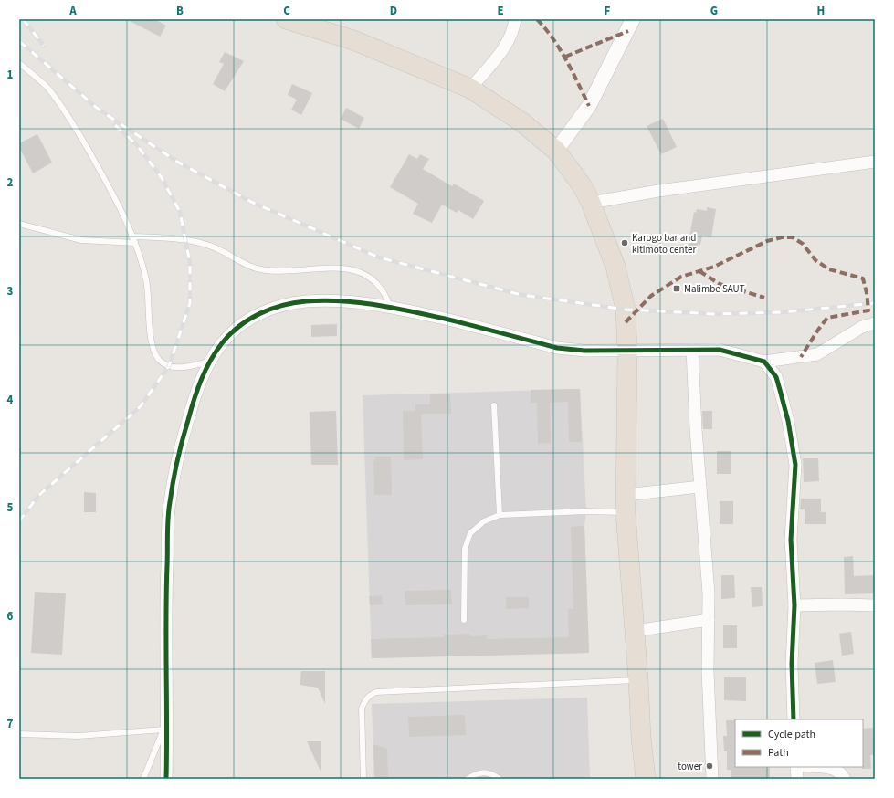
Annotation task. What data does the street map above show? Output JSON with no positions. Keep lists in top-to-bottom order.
{
  "places": {
    "other": ["Karogo bar and kitimoto center", "tower"],
    "transit": ["Malimbe SAUT"]
  },
  "legend": ["Cycle path", "Path"],
  "grid": {
    "columns": [
      "A",
      "B",
      "C",
      "D",
      "E",
      "F",
      "G",
      "H"
    ],
    "rows": [
      "1",
      "2",
      "3",
      "4",
      "5",
      "6",
      "7"
    ]
  }
}
